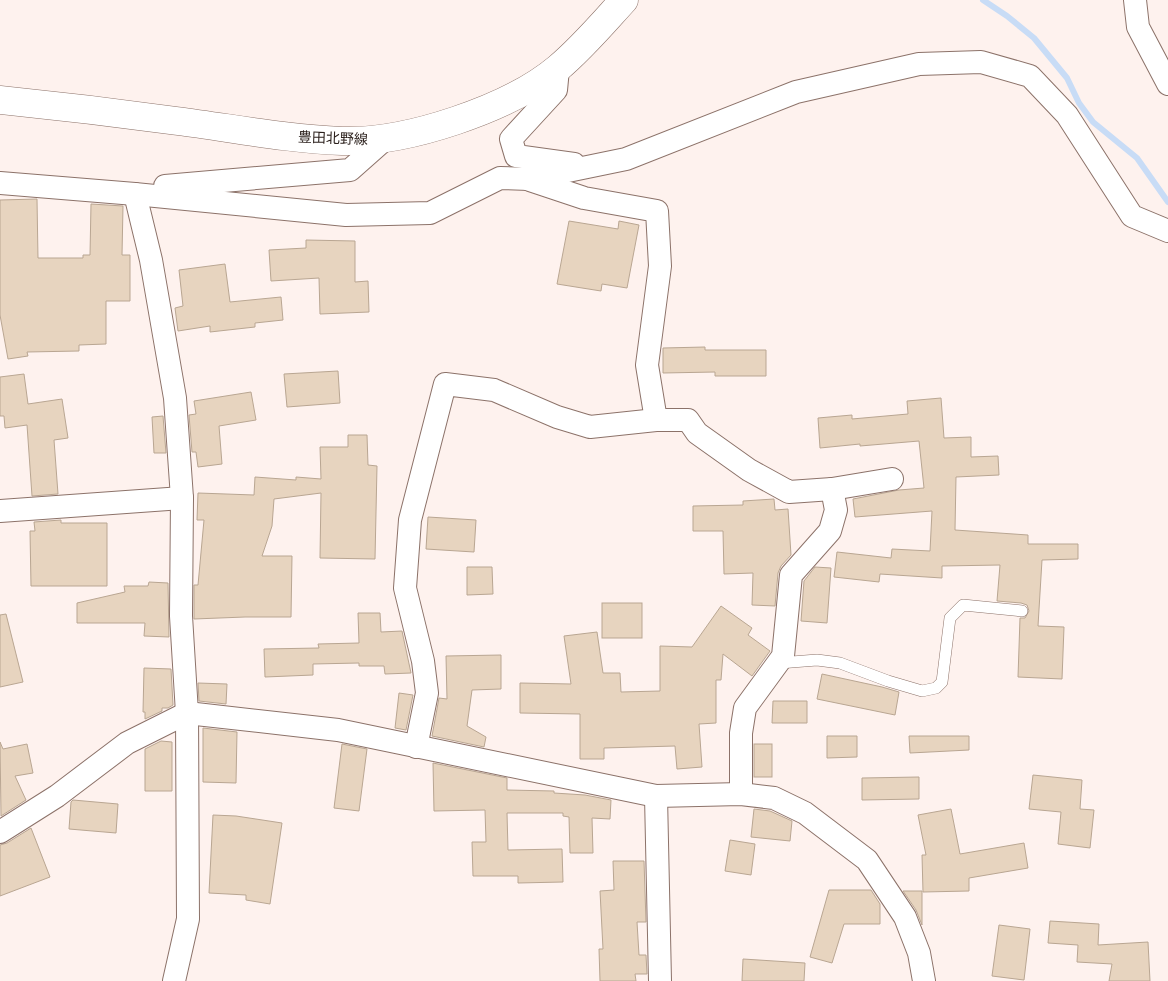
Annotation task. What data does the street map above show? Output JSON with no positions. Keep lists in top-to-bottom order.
{
  "streets": {
    "main road": ["豊田北野線"]
  }
}
